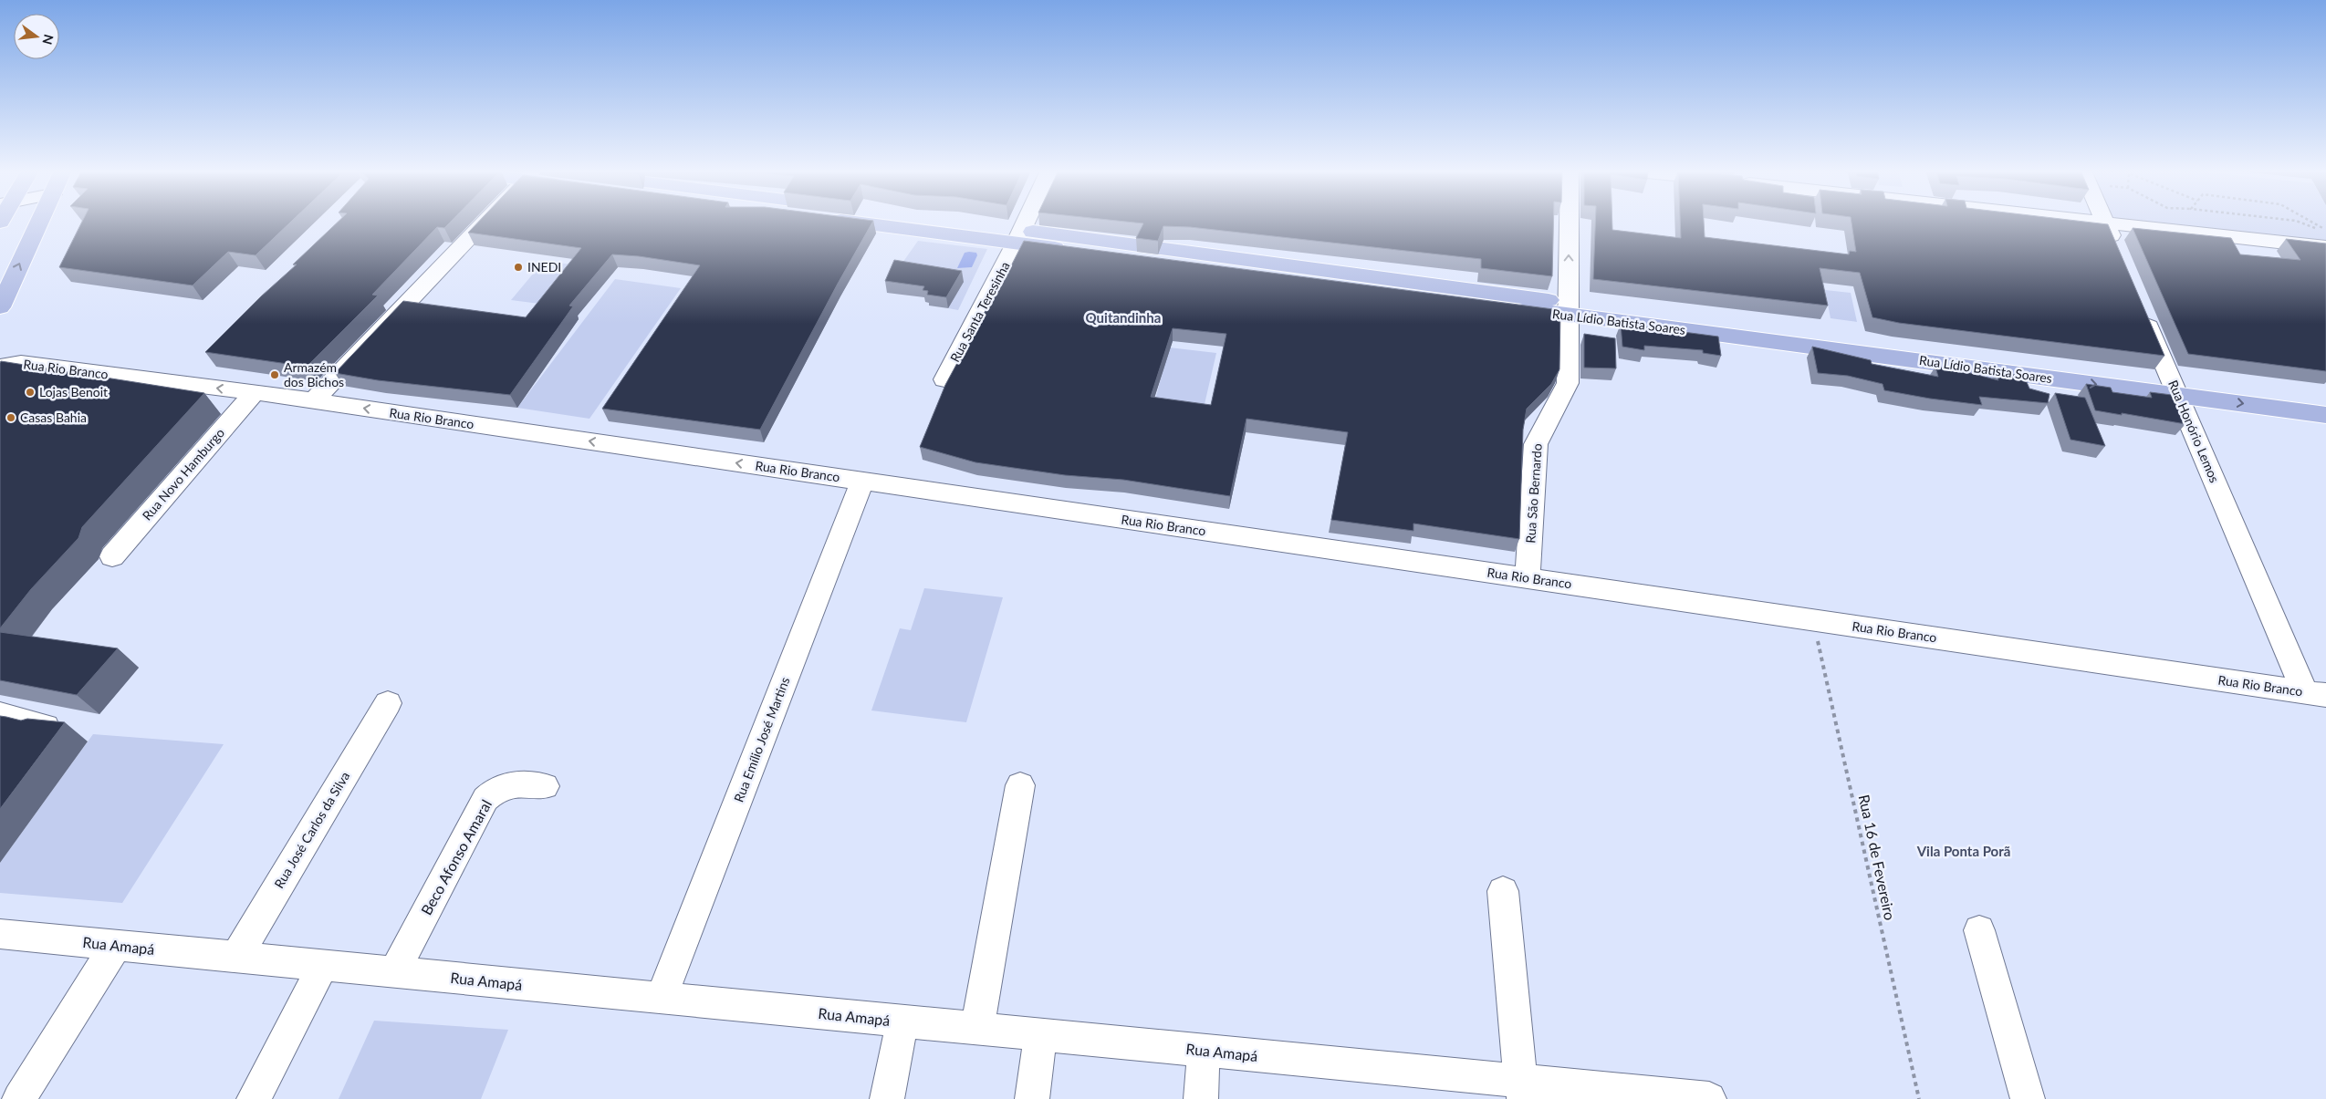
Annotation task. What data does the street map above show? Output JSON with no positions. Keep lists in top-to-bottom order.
{
  "streets": {
    "main road": ["Rua Lídio Batista Soares"],
    "street": [
      "Rua Santa Teresinha",
      "Rua Rio Branco",
      "Rua Honório Lemos",
      "Rua Novo Hamburgo",
      "Rua São Bernardo",
      "Rua Emílio José Martins",
      "Rua José Carlos da Silva",
      "Beco Afonso Amaral",
      "Rua Amapá"
    ],
    "path": ["Rua 16 de Fevereiro"]
  },
  "crossings": [
    ["Rua Santa Teresinha", "Rua Lídio Batista Soares"],
    ["Rua Lídio Batista Soares", "Rua Honório Lemos"],
    ["Rua Lídio Batista Soares", "Rua São Bernardo"],
    ["Rua Rio Branco", "Rua Honório Lemos"],
    ["Rua Rio Branco", "Rua Novo Hamburgo"],
    ["Rua Rio Branco", "Rua São Bernardo"],
    ["Rua Rio Branco", "Rua Emílio José Martins"],
    ["Rua Rio Branco", "Rua 16 de Fevereiro"],
    ["Rua Emílio José Martins", "Rua Amapá"],
    ["Rua José Carlos da Silva", "Rua Amapá"],
    ["Beco Afonso Amaral", "Rua Amapá"]
  ],
  "districts": ["Quitandinha", "Vila Ponta Porã"],
  "places": [
    "INEDI",
    "Armazém dos Bichos",
    "Lojas Benoit",
    "Casas Bahia"
  ],
  "north": "right"
}
